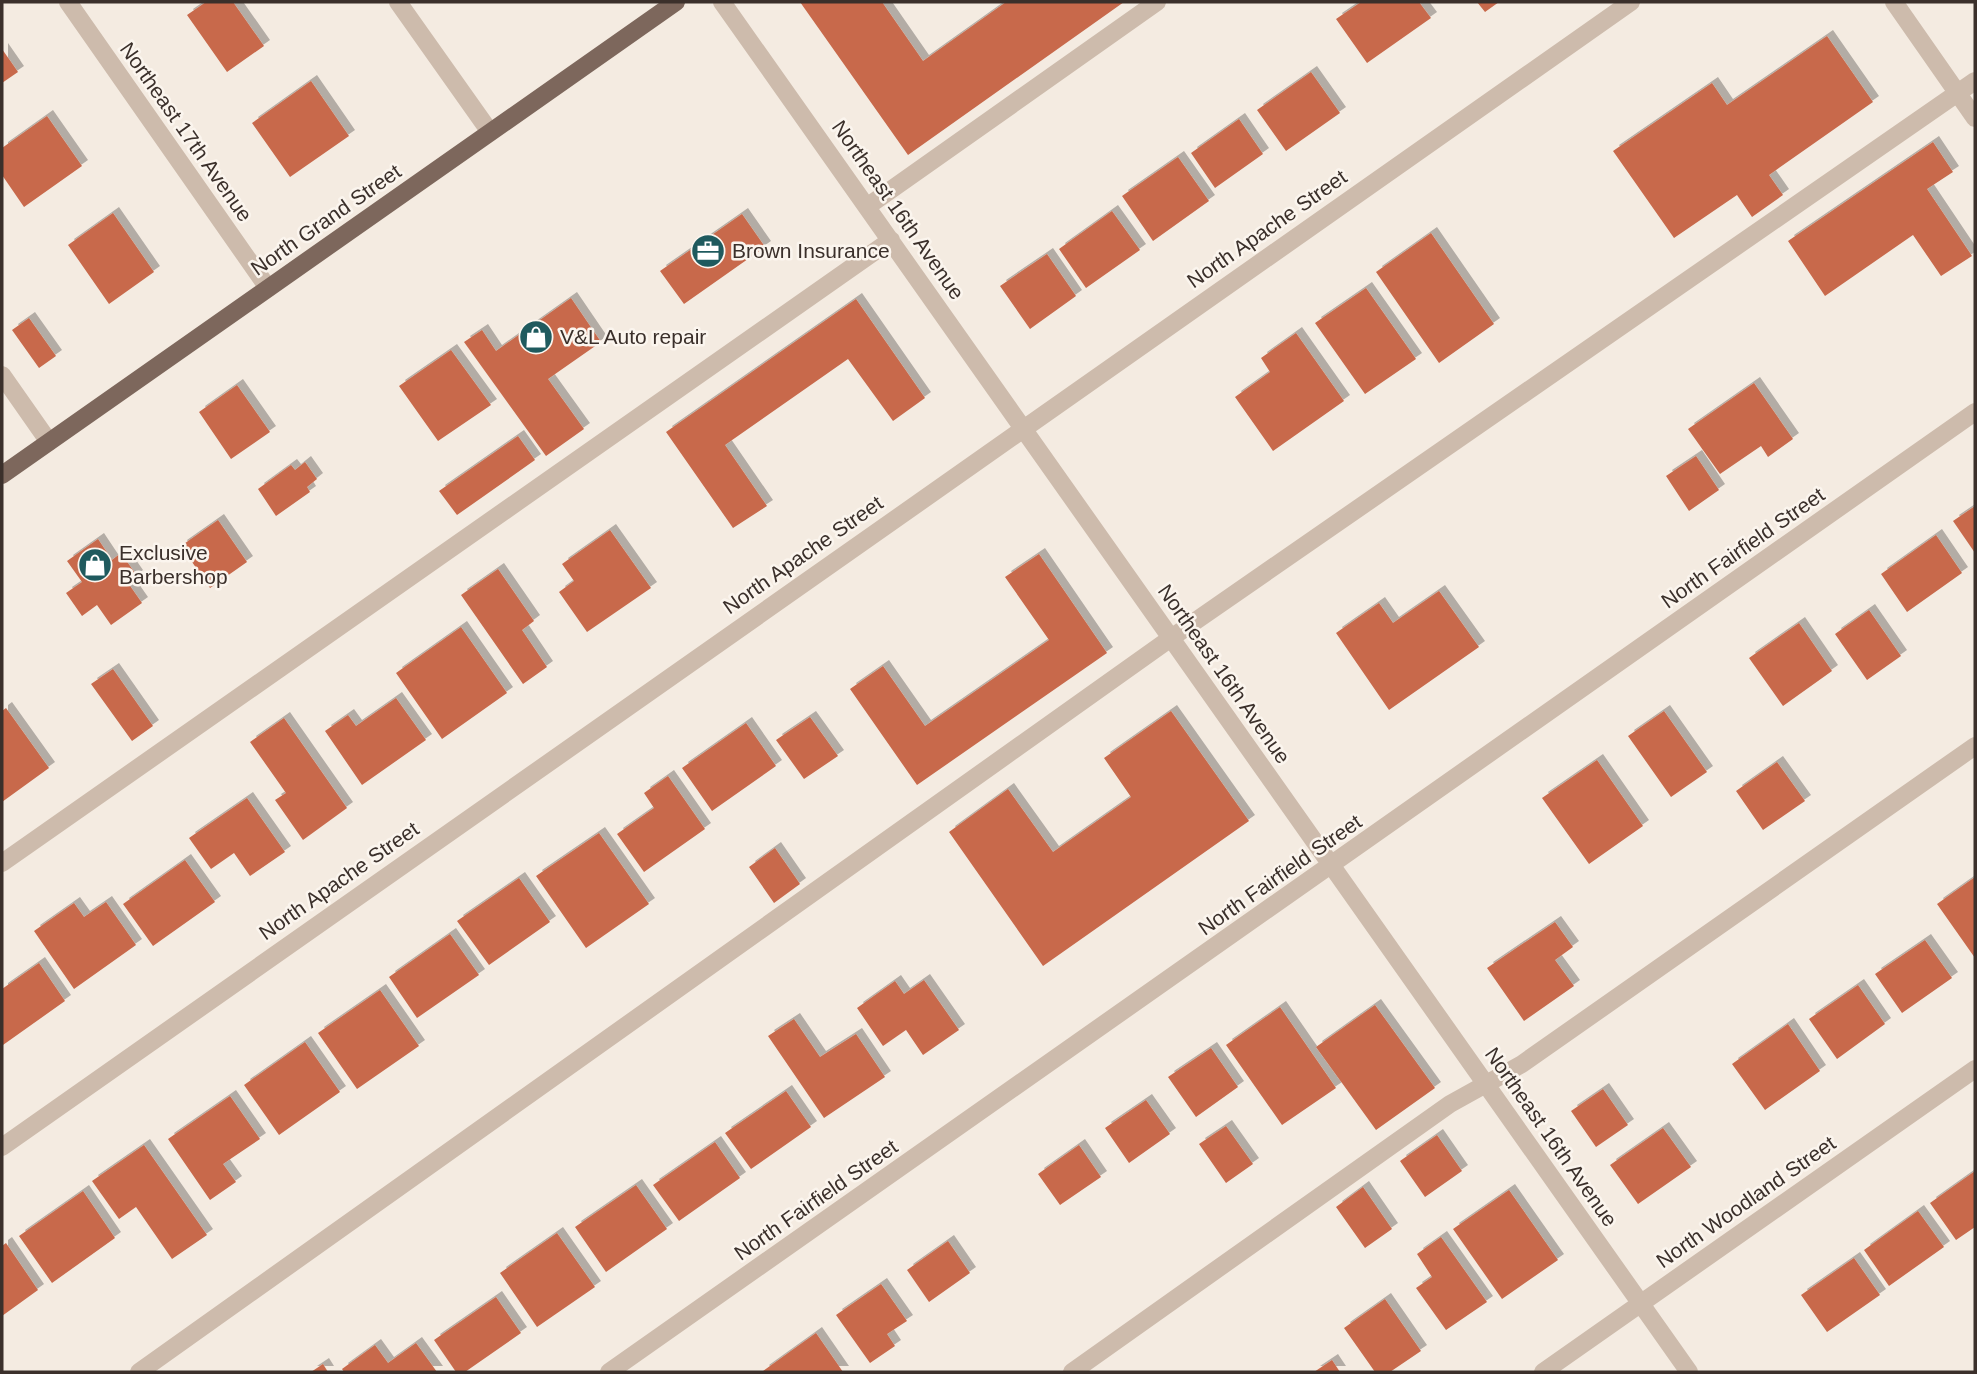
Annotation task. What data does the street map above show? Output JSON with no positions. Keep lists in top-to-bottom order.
{
  "streets": {
    "main road": ["North Grand Street"],
    "street": [
      "Northeast 17th Avenue",
      "Northeast 16th Avenue",
      "North Apache Street",
      "North Fairfield Street",
      "North Woodland Street"
    ]
  },
  "crossings": [
    ["Northeast 17th Avenue", "North Grand Street"],
    ["Northeast 16th Avenue", "North Apache Street"],
    ["Northeast 16th Avenue", "North Fairfield Street"],
    ["Northeast 16th Avenue", "North Woodland Street"]
  ],
  "places": {
    "office": ["Brown Insurance"],
    "shop": ["V&L Auto repair", "Exclusive Barbershop"]
  }
}
